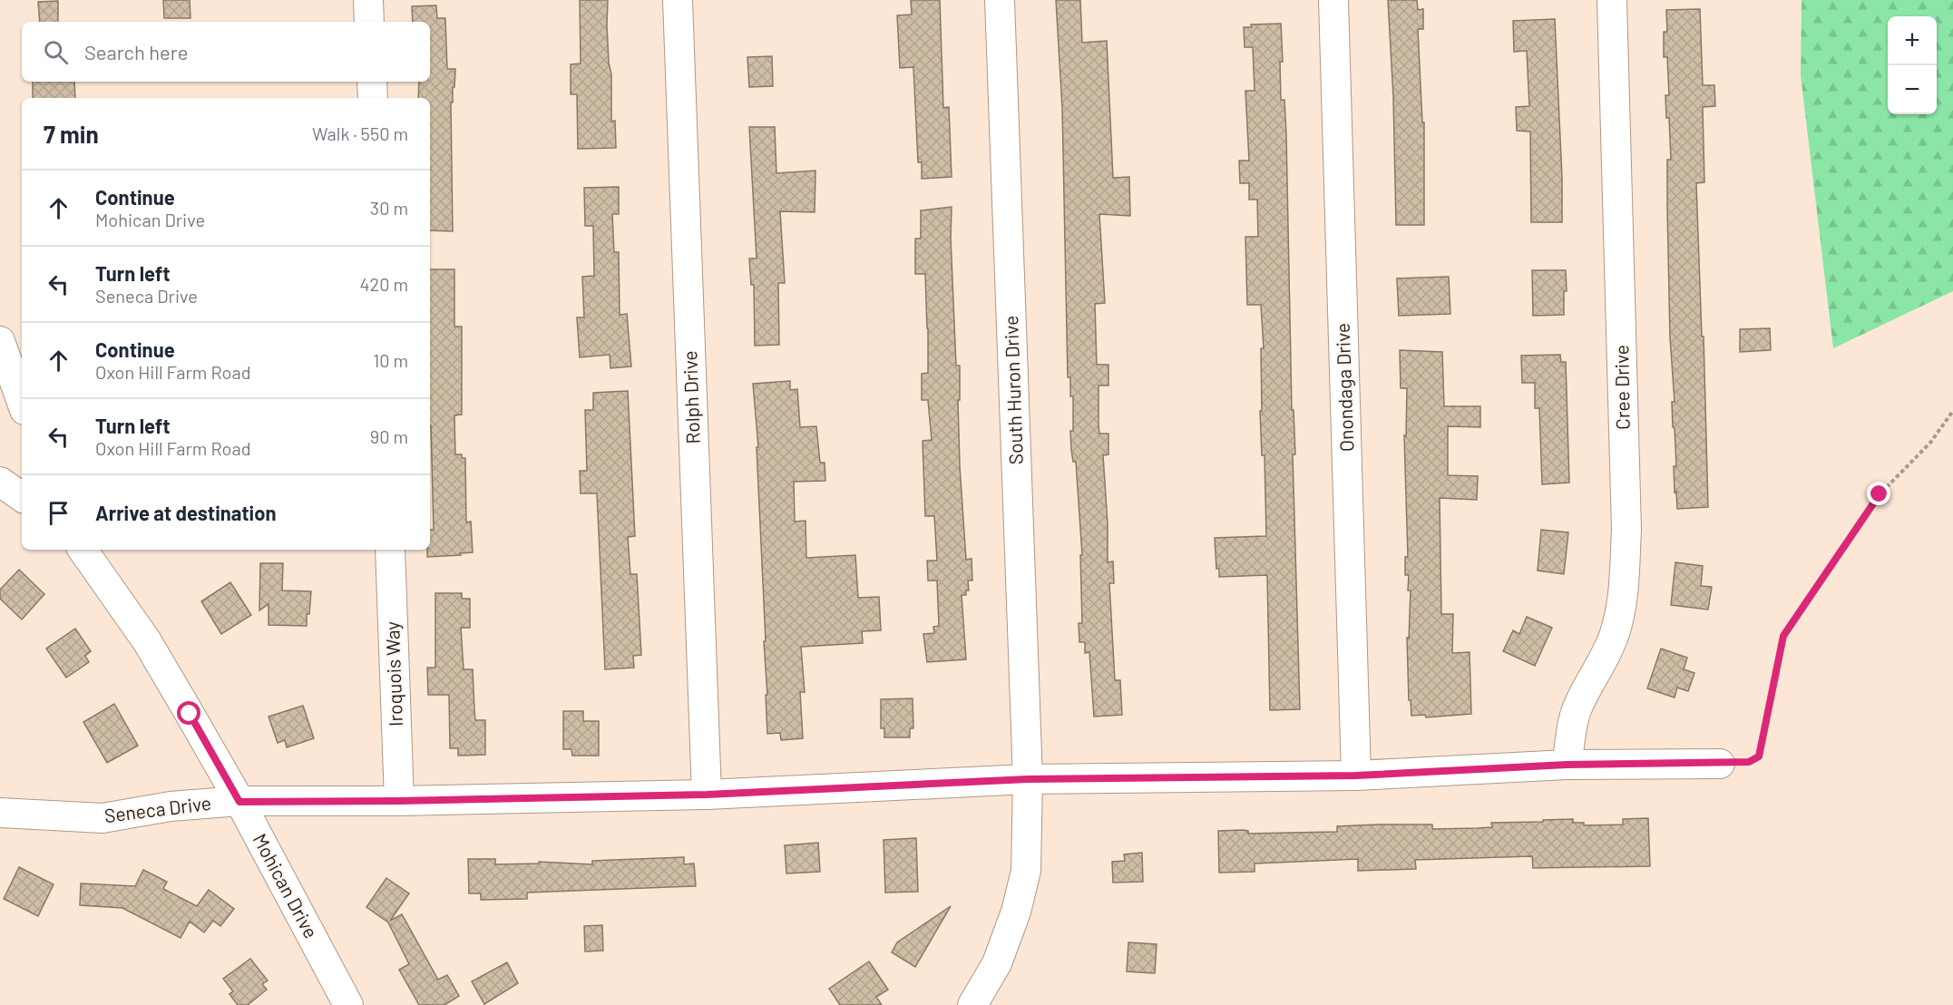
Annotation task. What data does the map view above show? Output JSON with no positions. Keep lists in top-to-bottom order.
{
  "streets": {
    "street": [
      "Onondaga Drive",
      "Cree Drive",
      "South Huron Drive",
      "Rolph Drive",
      "Iroquois Way",
      "Seneca Drive",
      "Mohican Drive"
    ]
  },
  "crossings": [
    ["Onondaga Drive", "Seneca Drive"],
    ["Cree Drive", "Seneca Drive"],
    ["South Huron Drive", "Seneca Drive"],
    ["Rolph Drive", "Seneca Drive"],
    ["Iroquois Way", "Seneca Drive"],
    ["Seneca Drive", "Mohican Drive"]
  ],
  "page": {
    "map_buttons": ["+", "−"],
    "search": "Search here",
    "heading": ["7 min", "Walk · 550 m"],
    "list": [
      ["Continue", "Mohican Drive", "30 m"],
      ["Turn left", "Seneca Drive", "420 m"],
      ["Continue", "Oxon Hill Farm Road", "10 m"],
      ["Turn left", "Oxon Hill Farm Road", "90 m"],
      "Arrive at destination"
    ]
  }
}
